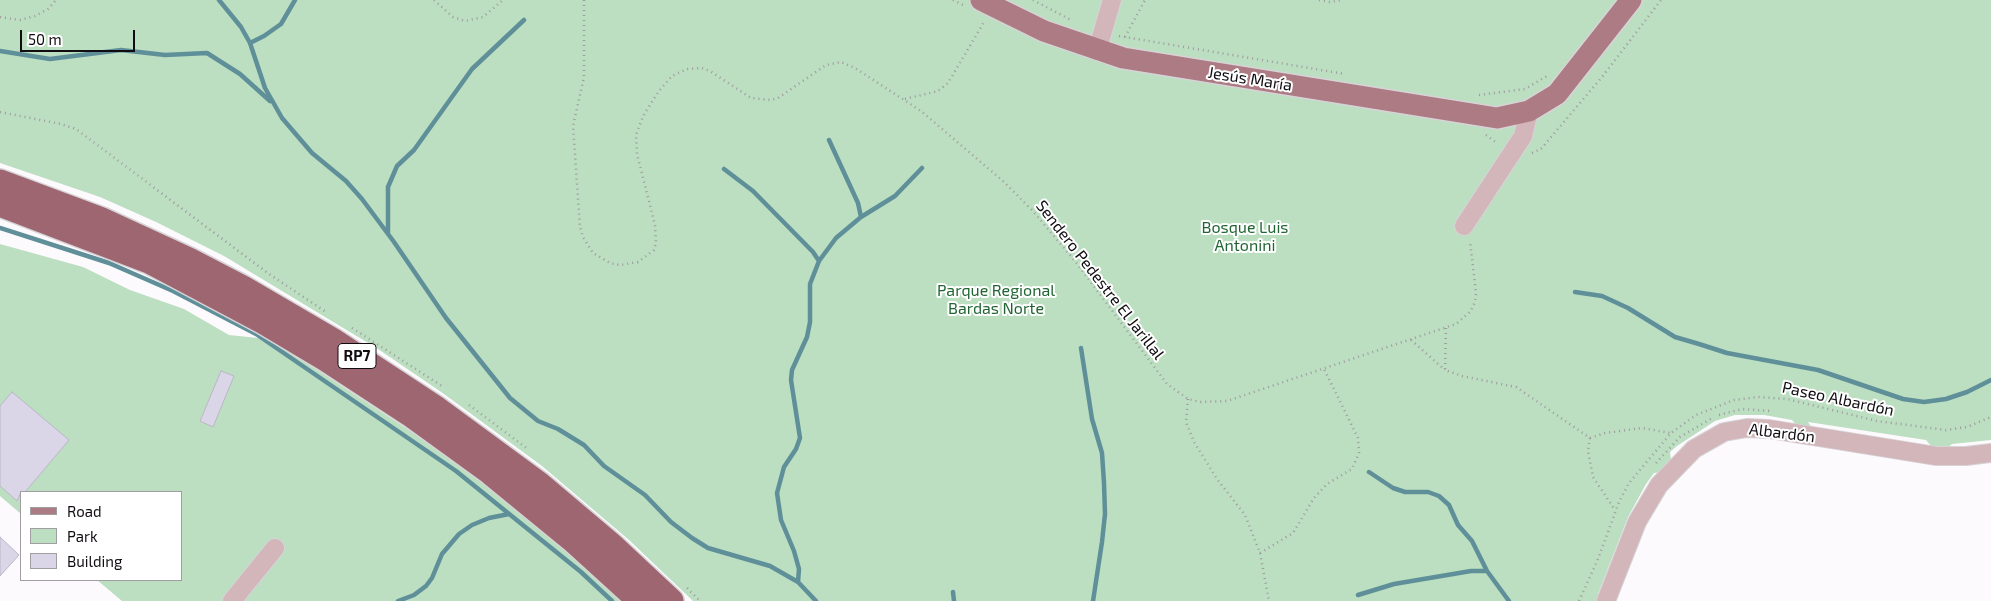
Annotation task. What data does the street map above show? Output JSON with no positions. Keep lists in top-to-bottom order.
{
  "streets": {
    "highway": ["RP7"],
    "main road": ["Jesús María"],
    "street": ["Albardón"],
    "path": ["Sendero Pedestre El Jarillal", "Paseo Albardón"]
  },
  "parks": ["Bosque Luis Antonini", "Parque Regional Bardas Norte"],
  "legend": ["Road", "Park", "Building"],
  "scale_bar": "50 m"
}
